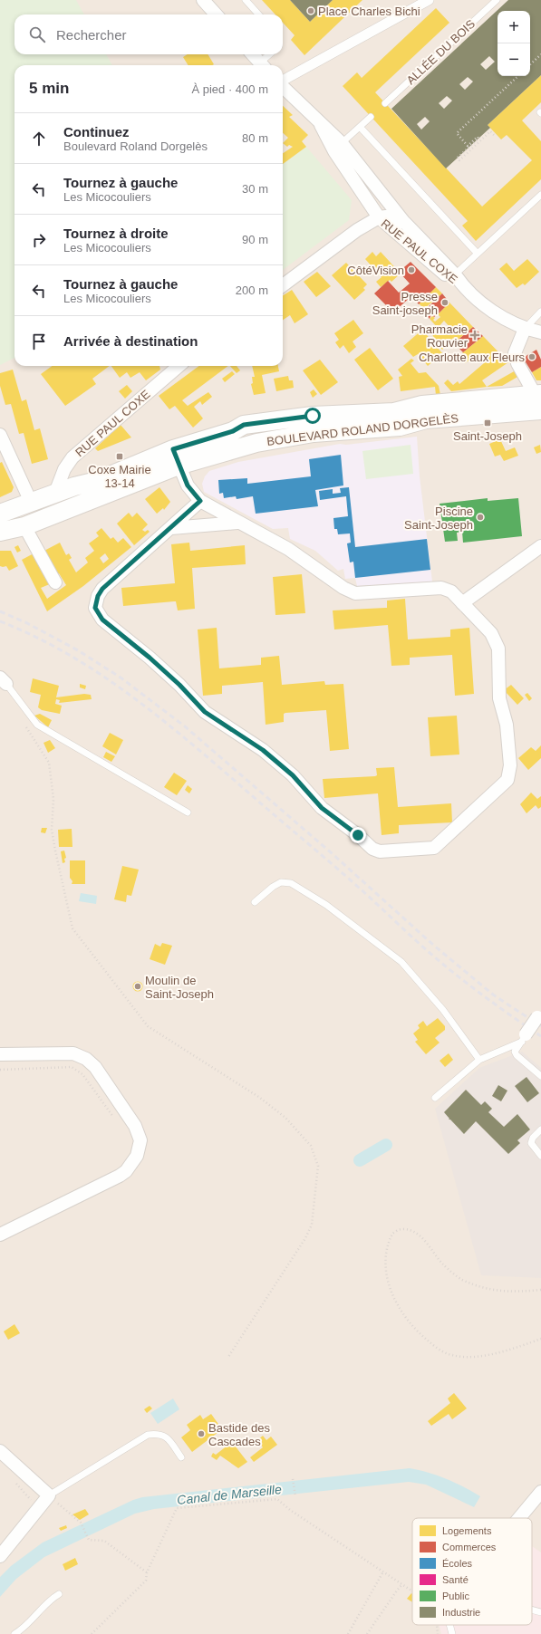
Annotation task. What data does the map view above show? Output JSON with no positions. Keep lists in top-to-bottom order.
{
  "streets": {
    "main road": ["BOULEVARD ROLAND DORGELÈS"],
    "street": ["RUE PAUL COXE"],
    "lane": ["ALLÉE DU BOIS"]
  },
  "crossings": [
    ["RUE PAUL COXE", "BOULEVARD ROLAND DORGELÈS"]
  ],
  "water": ["Canal de Marseille"],
  "places": {
    "other": [
      "Place Charles Bichi",
      "CôtéVision",
      "Presse Saint-joseph",
      "Charlotte aux Fleurs",
      "Piscine Saint-Joseph",
      "Moulin de Saint-Joseph",
      "Bastide des Cascades"
    ],
    "health": ["Pharmacie Rouvier"],
    "transit": ["Saint-Joseph", "Coxe Mairie 13-14"]
  },
  "legend": [
    "Logements",
    "Commerces",
    "Écoles",
    "Santé",
    "Public",
    "Industrie"
  ],
  "page": {
    "map_buttons": ["+", "−"],
    "search": "Rechercher",
    "heading": ["5 min", "À pied · 400 m"],
    "list": [
      ["Continuez", "Boulevard Roland Dorgelès", "80 m"],
      ["Tournez à gauche", "Les Micocouliers", "30 m"],
      ["Tournez à droite", "Les Micocouliers", "90 m"],
      ["Tournez à gauche", "Les Micocouliers", "200 m"],
      "Arrivée à destination"
    ]
  }
}
